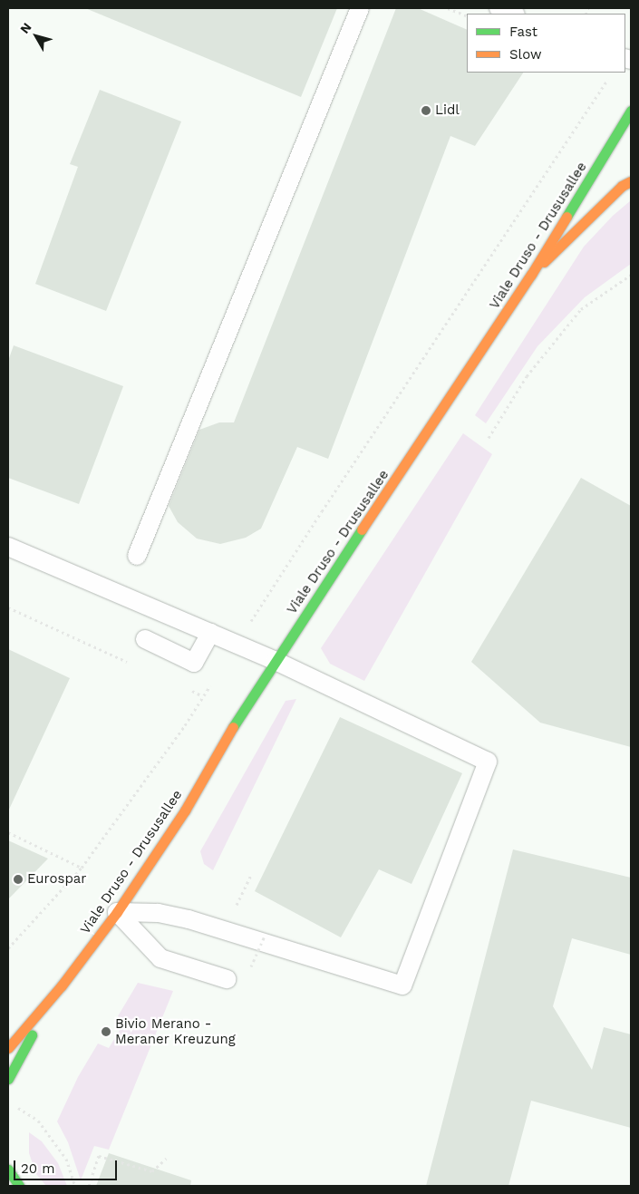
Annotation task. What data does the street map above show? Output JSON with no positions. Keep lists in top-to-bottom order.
{
  "streets": {
    "main road": ["Viale Druso - Drususallee"]
  },
  "places": ["Lidl", "Eurospar", "Bivio Merano - Meraner Kreuzung"],
  "legend": ["Fast", "Slow"],
  "scale_bar": "20 m",
  "north": "top left"
}
